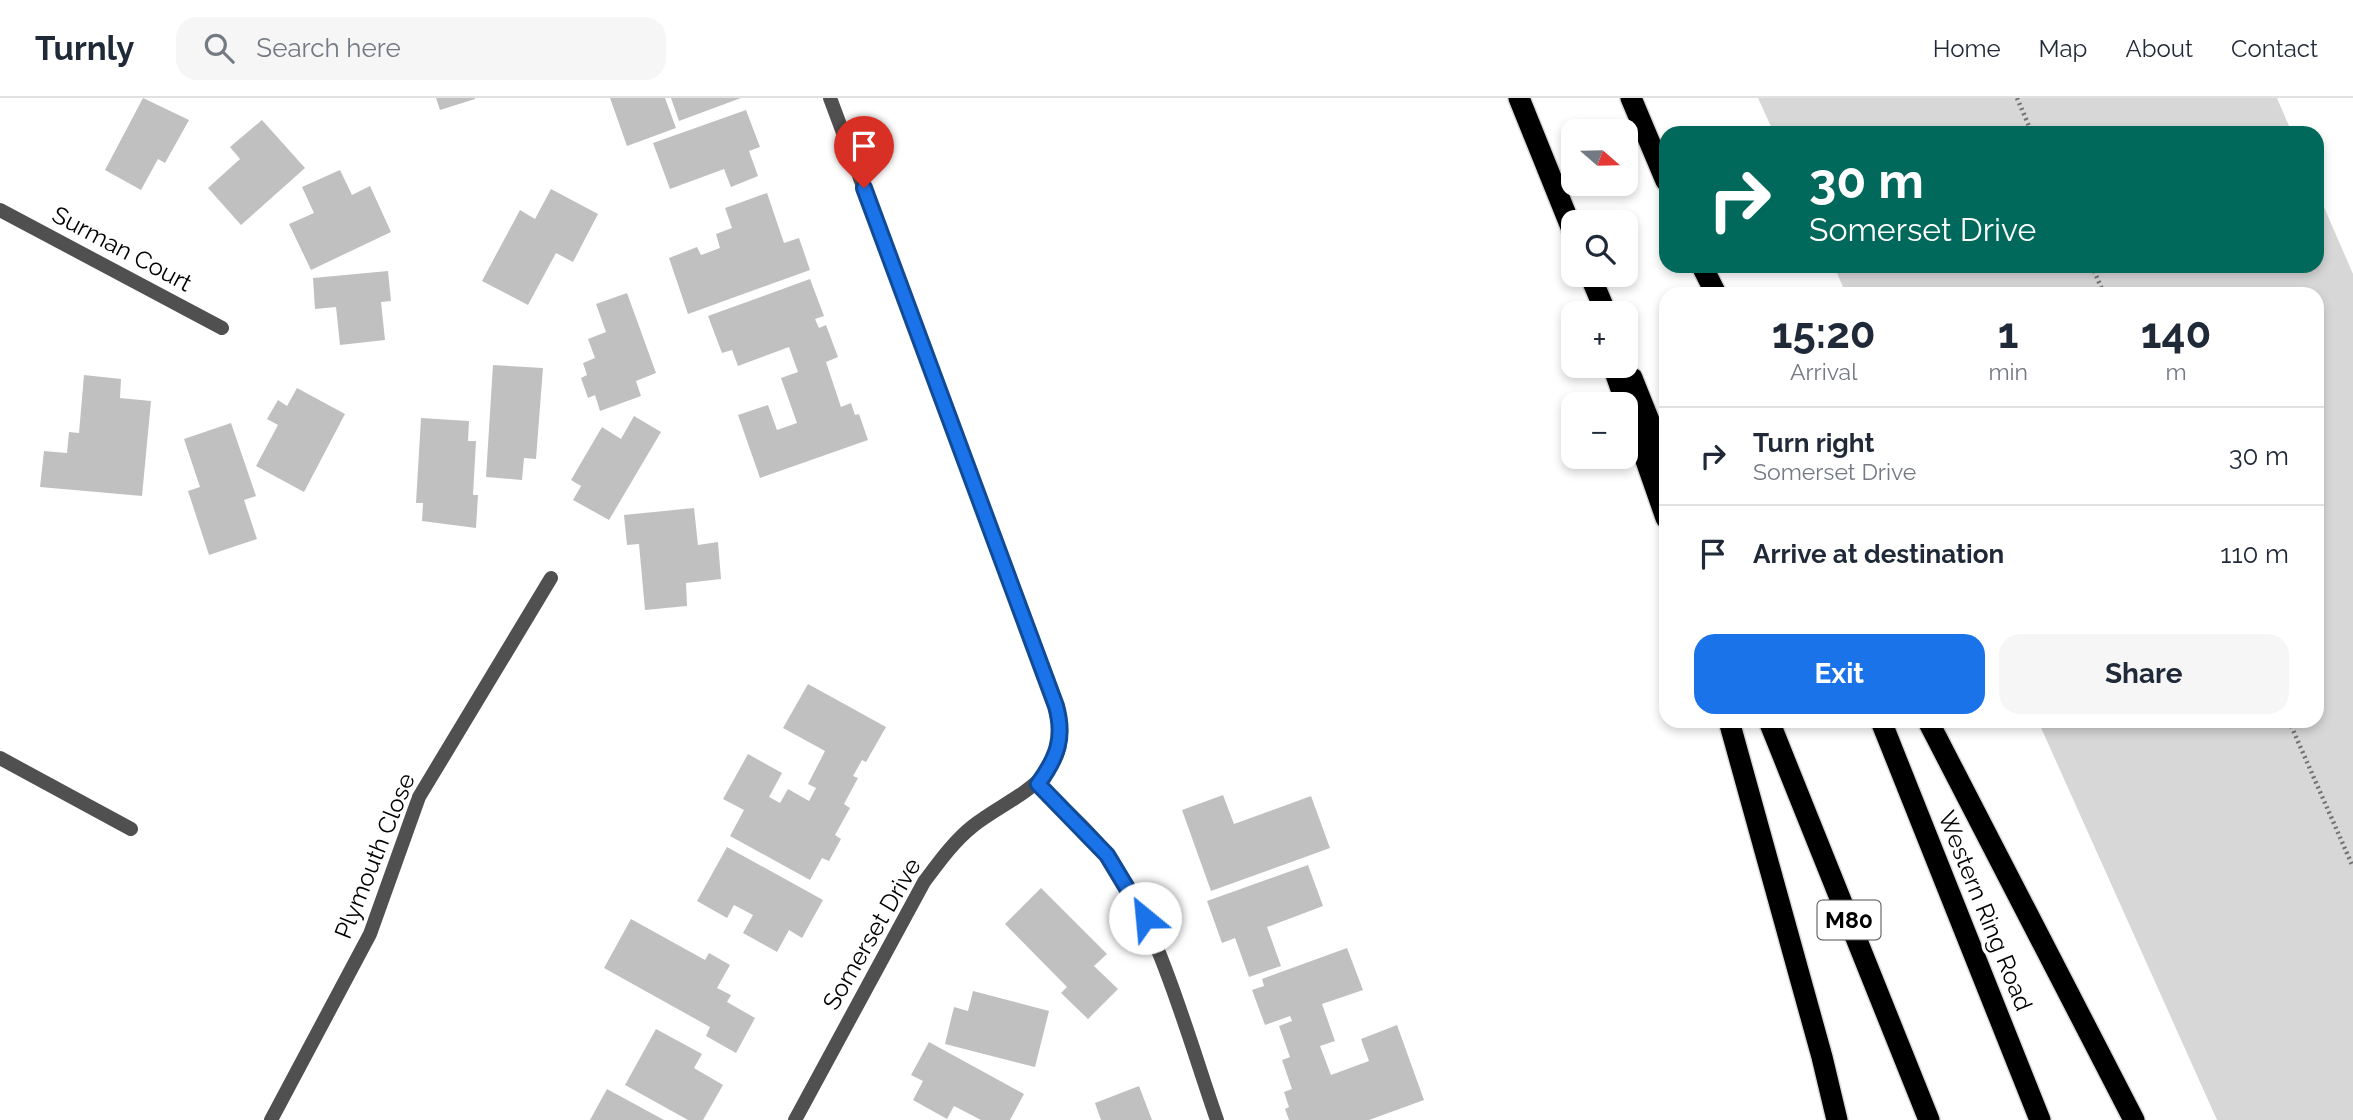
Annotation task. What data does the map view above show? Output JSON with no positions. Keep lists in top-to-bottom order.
{
  "streets": {
    "highway": ["Western Ring Road", "M80"],
    "street": ["Surman Court", "Plymouth Close", "Somerset Drive"]
  },
  "north": "right",
  "page": {
    "header": "Turnly",
    "search": "Search here",
    "nav": [
      "Home",
      "Map",
      "About",
      "Contact"
    ],
    "map_buttons": ["+", "−"],
    "turn": ["30 m", "Somerset Drive"],
    "eta": [
      "15:20",
      "Arrival",
      "1",
      "min",
      "140",
      "m"
    ],
    "list": [
      {
        "name": "Turn right",
        "note": "Somerset Drive",
        "value": "30 m"
      },
      {
        "name": "Arrive at destination",
        "value": "110 m"
      }
    ],
    "buttons": ["Exit", "Share"]
  }
}
